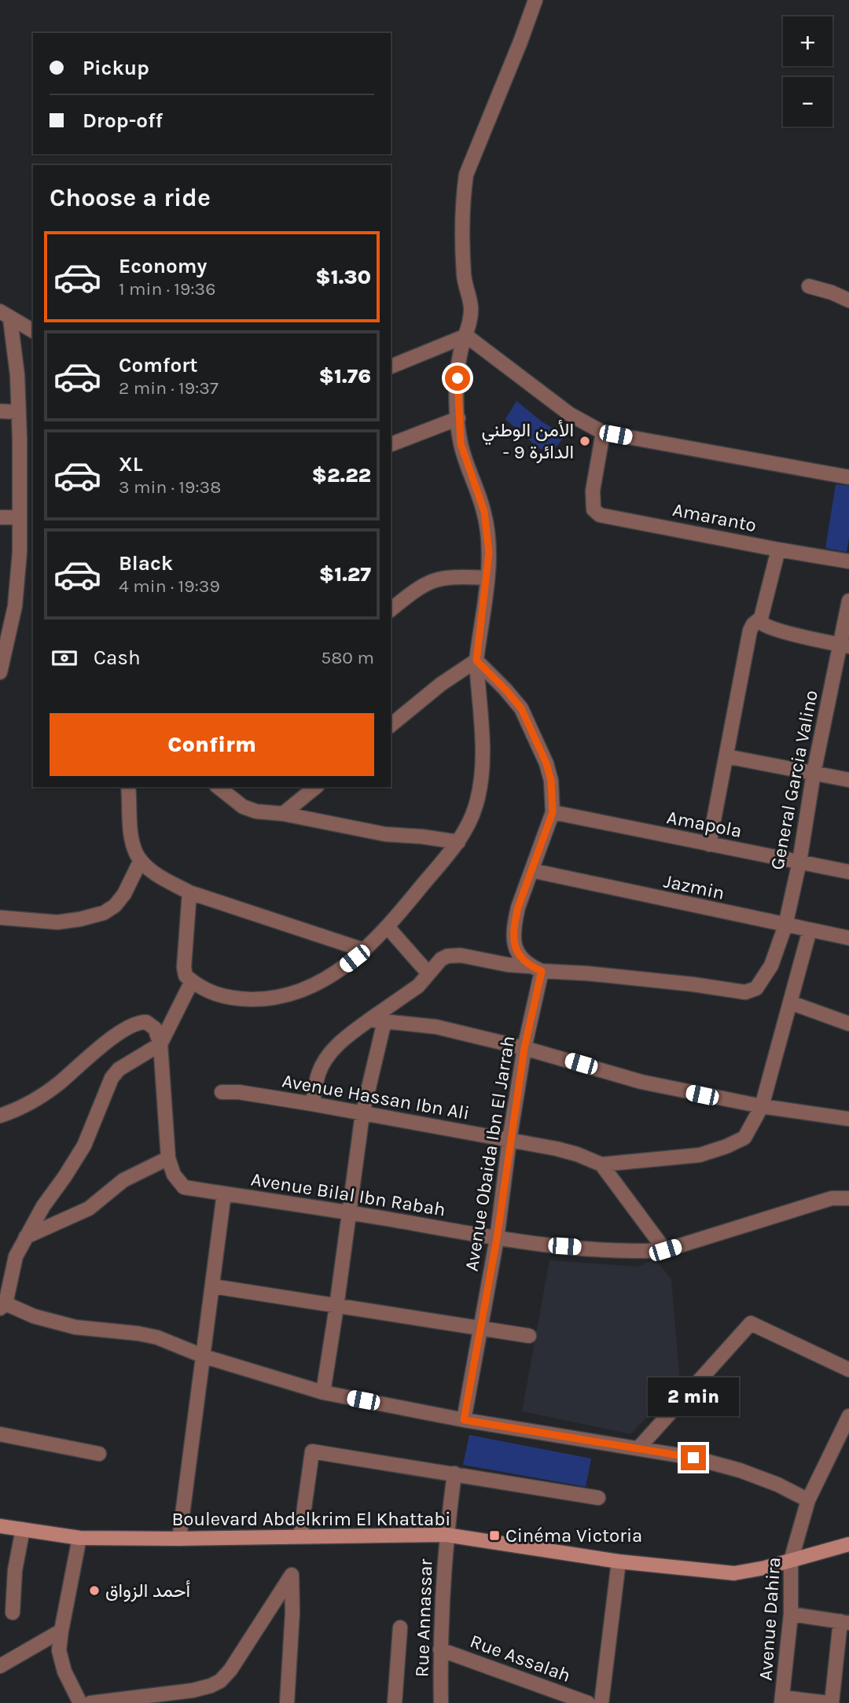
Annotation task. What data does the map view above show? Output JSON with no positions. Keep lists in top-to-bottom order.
{
  "streets": {
    "street": [
      "Amaranto",
      "General Garcia Valino",
      "Amapola",
      "Jazmin",
      "Avenue Hassan Ibn Ali",
      "Avenue Obaida Ibn El Jarrah",
      "Avenue Bilal Ibn Rabah",
      "Boulevard Abdelkrim El Khattabi",
      "Rue Annassar",
      "Avenue Dahira",
      "Rue Assalah"
    ]
  },
  "crossings": [
    ["General Garcia Valino", "Amapola"],
    ["General Garcia Valino", "Jazmin"],
    ["General Garcia Valino", "Avenue Hassan Ibn Ali"],
    ["General Garcia Valino", "Avenue Obaida Ibn El Jarrah"],
    ["Jazmin", "Avenue Hassan Ibn Ali"],
    ["Avenue Hassan Ibn Ali", "Avenue Obaida Ibn El Jarrah"],
    ["Avenue Obaida Ibn El Jarrah", "Avenue Bilal Ibn Rabah"],
    ["Boulevard Abdelkrim El Khattabi", "Rue Annassar"],
    ["Boulevard Abdelkrim El Khattabi", "Avenue Dahira"],
    ["Rue Annassar", "Rue Assalah"]
  ],
  "places": {
    "other": ["الأمن الوطني - الدائرة 9", "أحمد الزواق"],
    "transit": ["Cinéma Victoria"]
  },
  "page": {
    "map_buttons": ["+", "−"],
    "banner": ["Pickup", "Drop-off"],
    "heading": "Choose a ride",
    "list": [
      {
        "name": "Economy",
        "note": "1 min · 19:36",
        "value": "$1.30"
      },
      {
        "name": "Comfort",
        "note": "2 min · 19:37",
        "value": "$1.76"
      },
      {
        "name": "XL",
        "note": "3 min · 19:38",
        "value": "$2.22"
      },
      {
        "name": "Black",
        "note": "4 min · 19:39",
        "value": "$1.27"
      }
    ],
    "pay": ["Cash", "580 m"],
    "buttons": "Confirm",
    "bubble": "2 min"
  }
}
